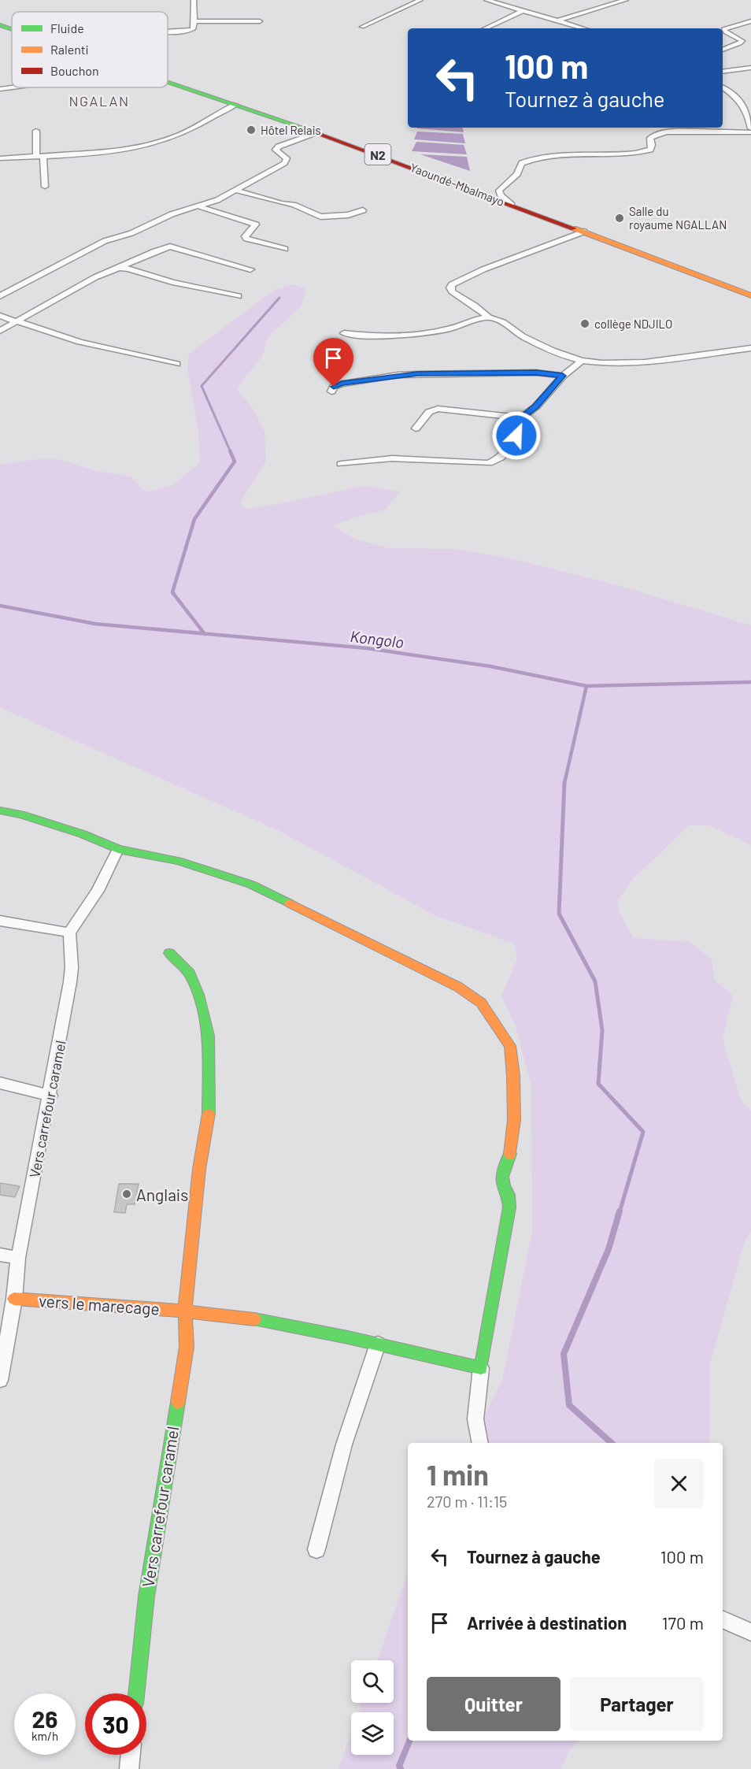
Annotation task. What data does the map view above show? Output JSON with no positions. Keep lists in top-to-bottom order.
{
  "streets": {
    "main road": [
      "N2",
      "Yaoundé-Mbalmayo",
      "Vers carrefour caramel",
      "vers le marecage"
    ]
  },
  "crossings": [
    ["Vers carrefour caramel", "vers le marecage"]
  ],
  "districts": ["NGALAN"],
  "water": ["Kongolo"],
  "places": [
    "Hôtel Relais",
    "Salle du royaume NGALLAN",
    "collège NDJILO",
    "Anglais"
  ],
  "legend": ["Fluide", "Ralenti", "Bouchon"],
  "page": {
    "turn": ["100 m", "Tournez à gauche"],
    "heading": ["1 min", "270 m · 11:15"],
    "list": [
      {
        "name": "Tournez à gauche",
        "value": "100 m"
      },
      {
        "name": "Arrivée à destination",
        "value": "170 m"
      }
    ],
    "buttons": ["Quitter", "Partager"],
    "speed": "26 km/h",
    "limit": "30"
  }
}
